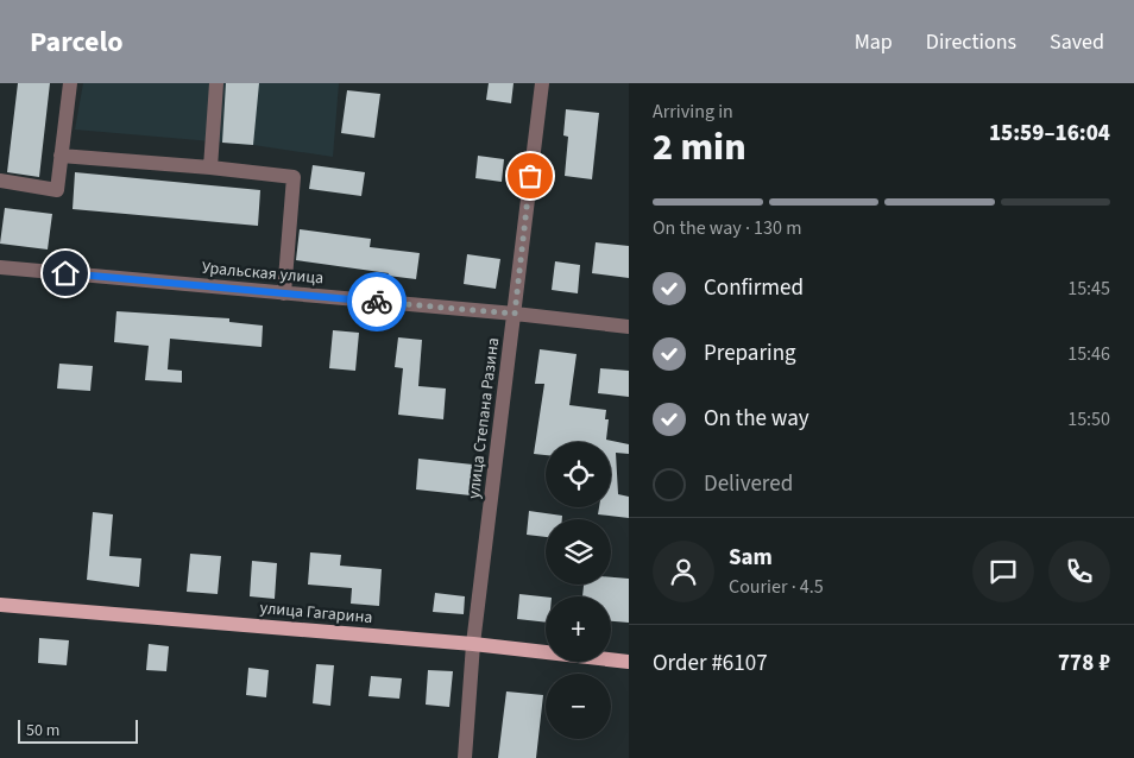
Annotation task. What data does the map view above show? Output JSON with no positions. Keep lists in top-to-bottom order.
{
  "streets": {
    "main road": ["улица Гагарина"],
    "street": ["Уральская улица", "улица Степана Разина"]
  },
  "crossings": [
    ["Уральская улица", "улица Степана Разина"],
    ["улица Степана Разина", "улица Гагарина"]
  ],
  "scale_bar": "50 m",
  "page": {
    "header": "Parcelo",
    "nav": ["Map", "Directions", "Saved"],
    "heading": ["2 min", "Arriving in", "15:59–16:04"],
    "panel": [
      "Sam",
      "Courier · 4.5",
      "Order #6107",
      "778 ₽"
    ],
    "bar": "On the way · 130 m",
    "list": [
      ["Confirmed", "15:45"],
      ["Preparing", "15:46"],
      ["On the way", "15:50"],
      "Delivered"
    ],
    "map_buttons": ["+", "−"],
    "scale": "50 m"
  }
}
